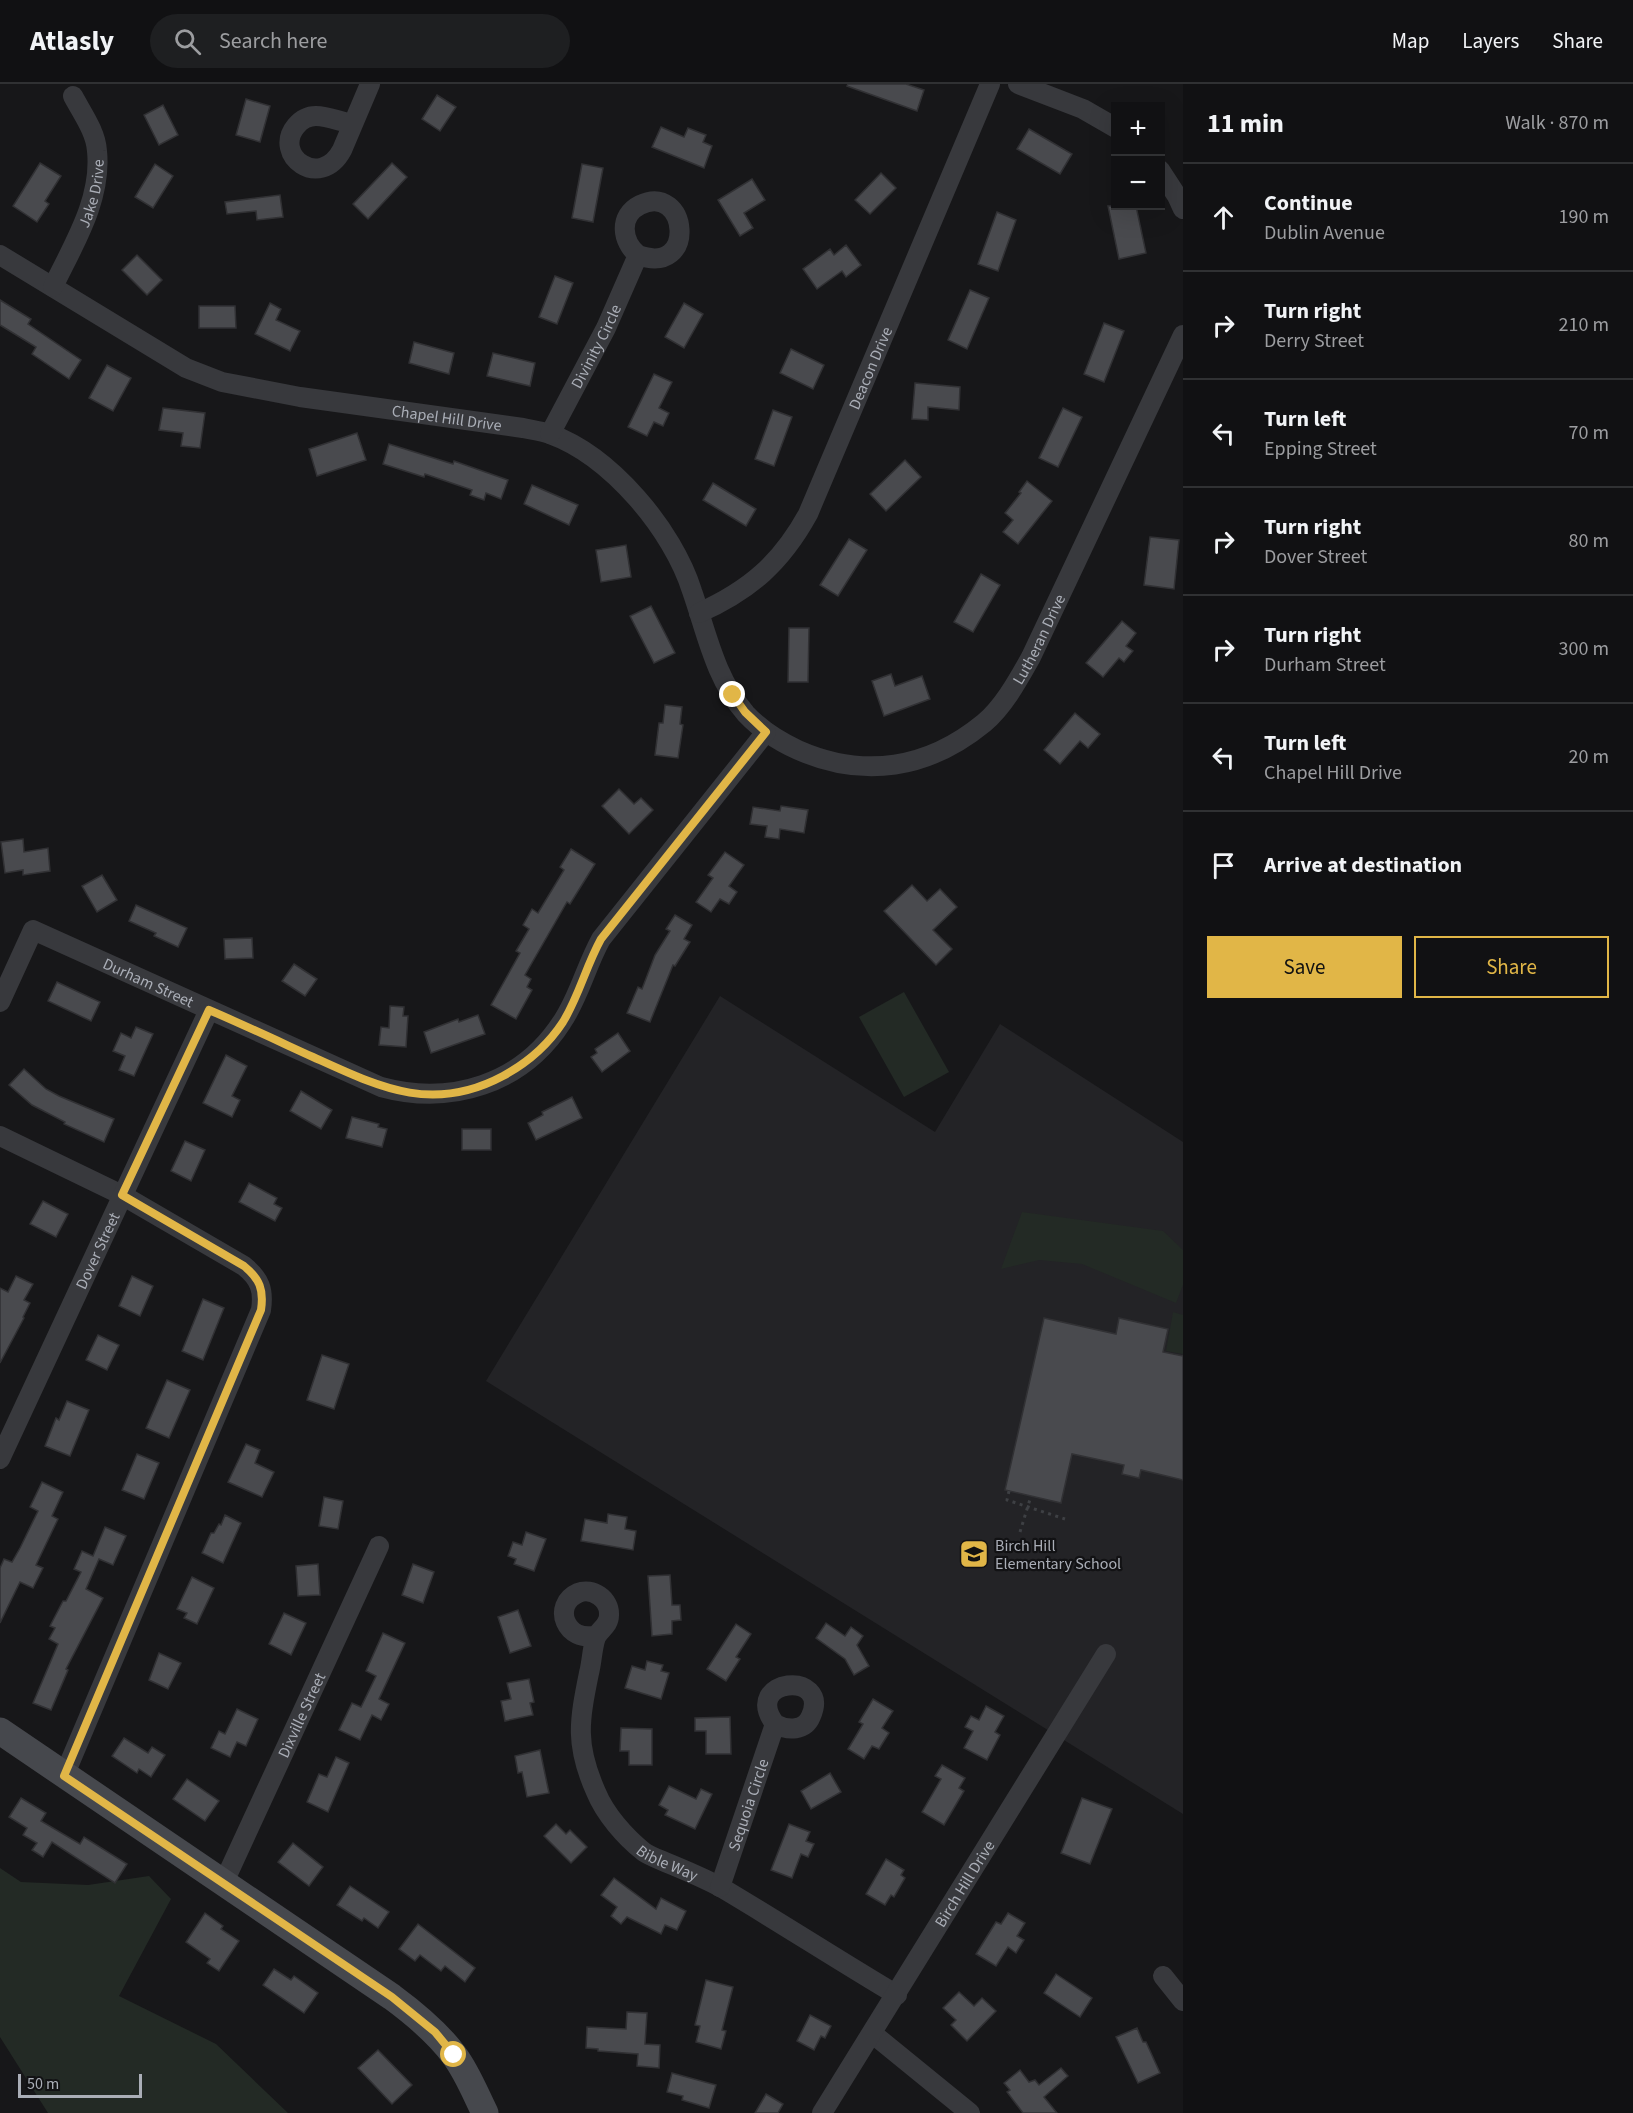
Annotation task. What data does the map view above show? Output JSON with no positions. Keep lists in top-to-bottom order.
{
  "streets": {
    "street": [
      "Jake Drive",
      "Divinity Circle",
      "Deacon Drive",
      "Chapel Hill Drive",
      "Lutheran Drive",
      "Durham Street",
      "Dover Street",
      "Dixville Street",
      "Sequoia Circle",
      "Bible Way",
      "Birch Hill Drive"
    ]
  },
  "crossings": [
    ["Jake Drive", "Chapel Hill Drive"],
    ["Divinity Circle", "Chapel Hill Drive"],
    ["Deacon Drive", "Chapel Hill Drive"],
    ["Chapel Hill Drive", "Lutheran Drive"],
    ["Chapel Hill Drive", "Durham Street"],
    ["Lutheran Drive", "Durham Street"],
    ["Durham Street", "Dover Street"],
    ["Sequoia Circle", "Bible Way"],
    ["Bible Way", "Birch Hill Drive"]
  ],
  "places": {
    "school or university": ["Birch Hill Elementary School"]
  },
  "scale_bar": "50 m",
  "page": {
    "header": "Atlasly",
    "search": "Search here",
    "nav": ["Map", "Layers", "Share"],
    "heading": ["11 min", "Walk · 870 m"],
    "map_buttons": ["+", "−"],
    "list": [
      ["Continue", "Dublin Avenue", "190 m"],
      ["Turn right", "Derry Street", "210 m"],
      ["Turn left", "Epping Street", "70 m"],
      ["Turn right", "Dover Street", "80 m"],
      ["Turn right", "Durham Street", "300 m"],
      ["Turn left", "Chapel Hill Drive", "20 m"],
      "Arrive at destination"
    ],
    "buttons": ["Save", "Share"],
    "scale": "50 m"
  }
}
